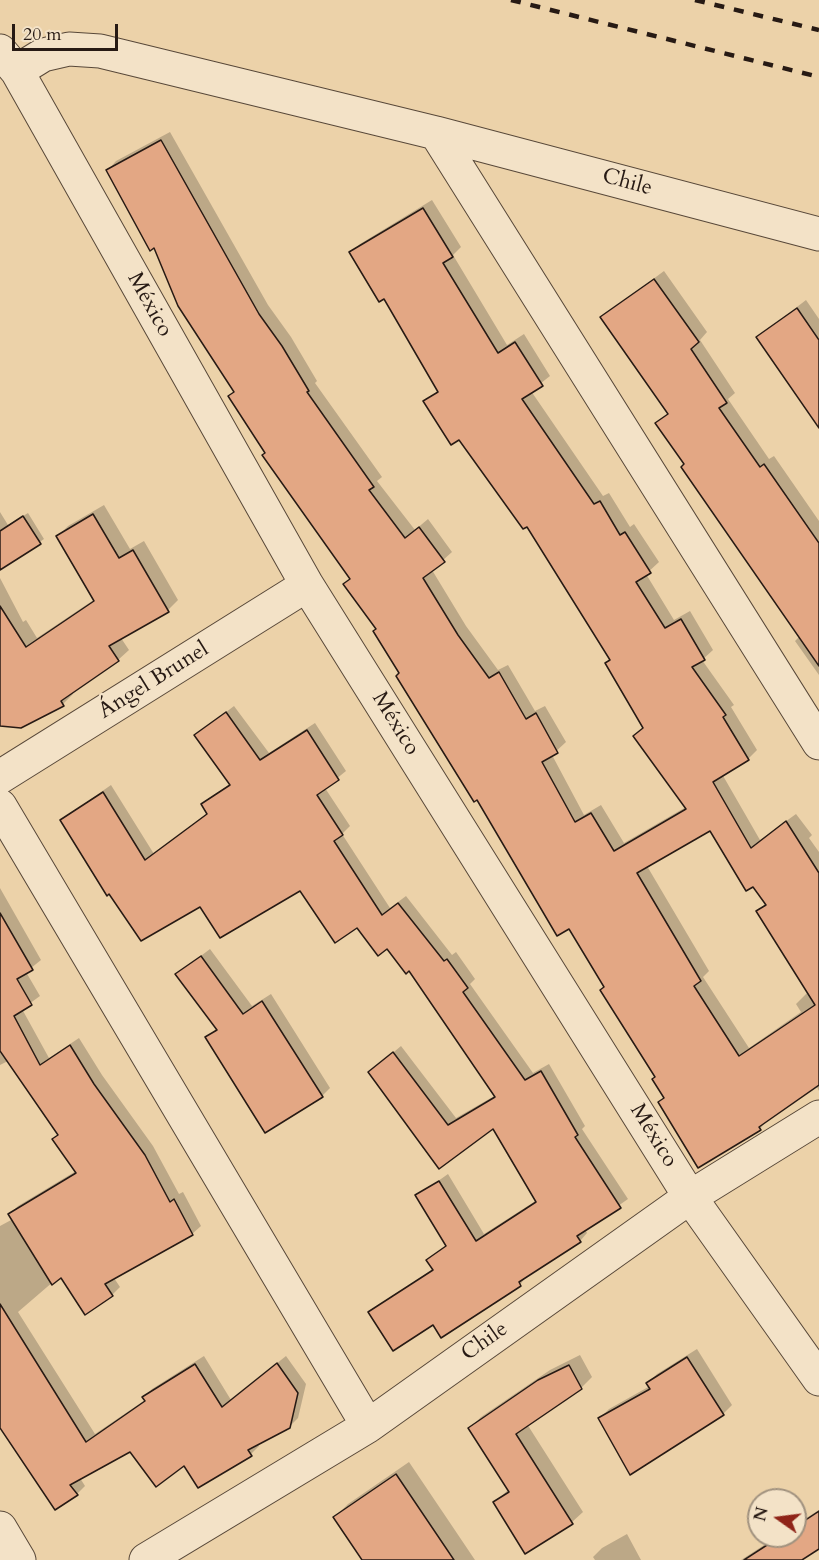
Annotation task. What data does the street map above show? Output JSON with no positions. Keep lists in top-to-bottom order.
{
  "streets": {
    "street": ["Chile", "México", "Ángel Brunel"]
  },
  "crossings": [
    ["Chile", "México"],
    ["México", "Ángel Brunel"]
  ],
  "scale_bar": "20 m",
  "north": "left"
}
